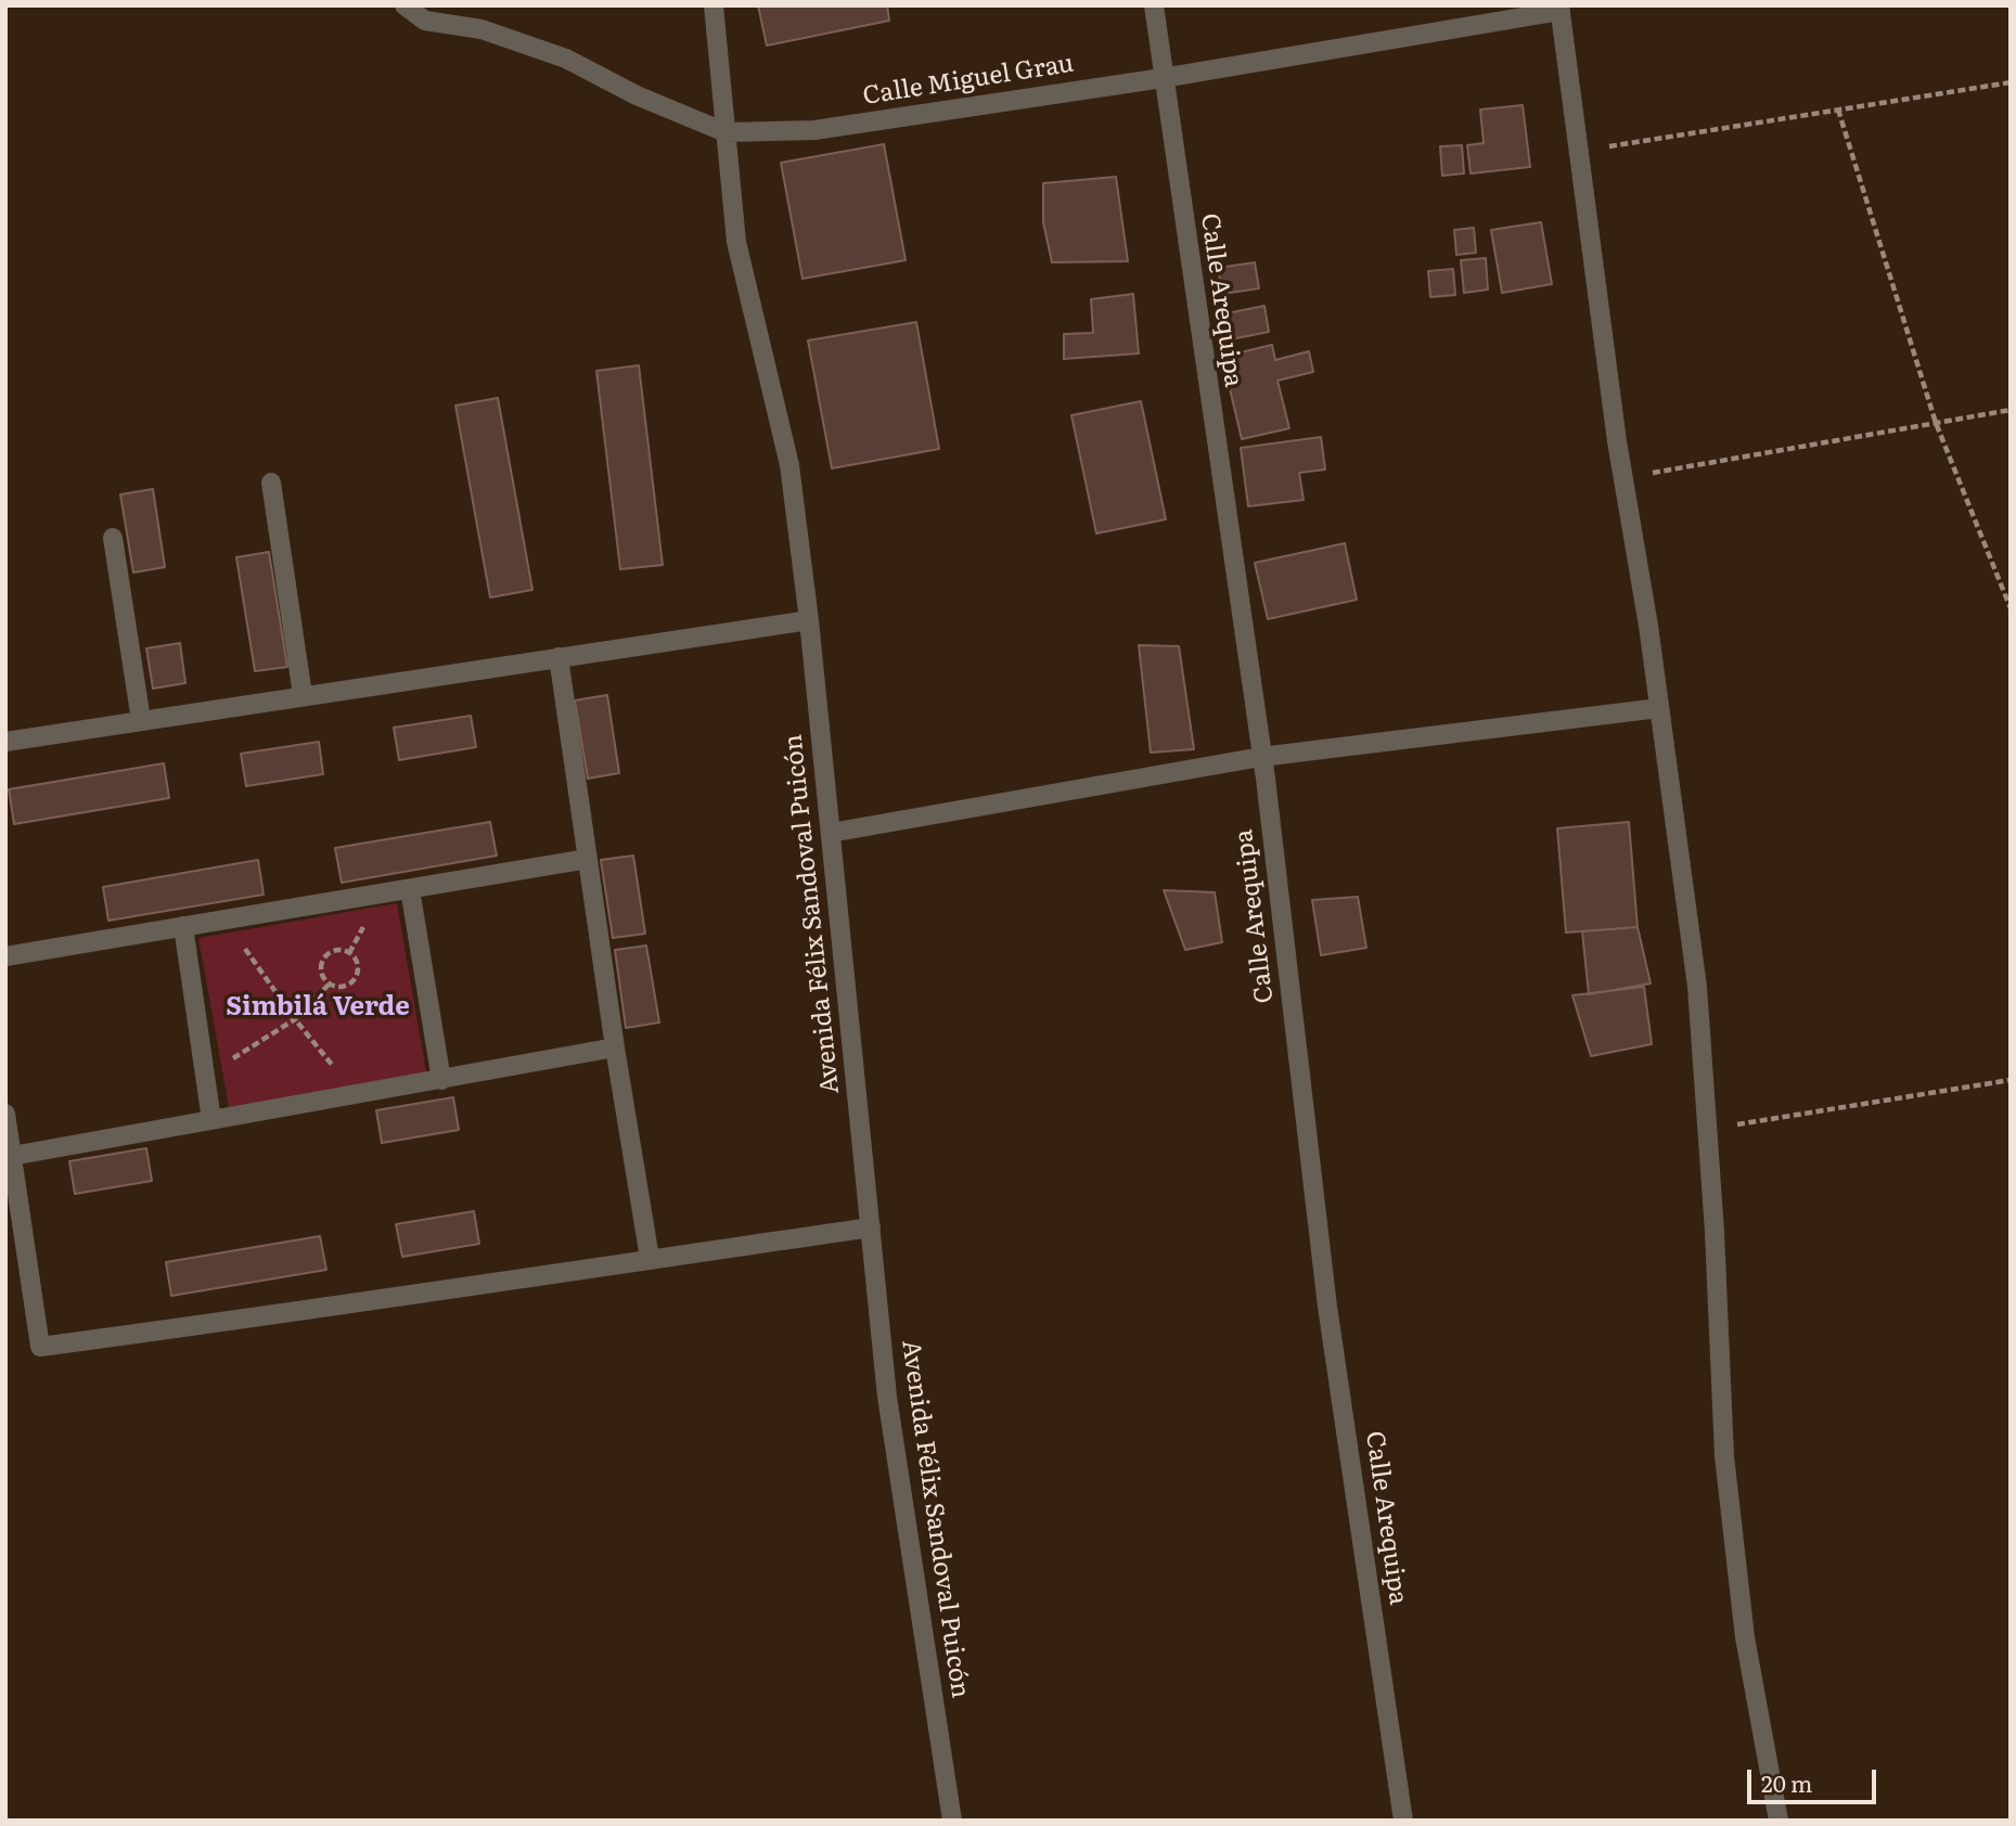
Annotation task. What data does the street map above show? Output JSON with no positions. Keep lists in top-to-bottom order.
{
  "streets": {
    "street": ["Calle Miguel Grau", "Calle Arequipa", "Avenida Félix Sandoval Puicón"]
  },
  "crossings": [
    ["Calle Miguel Grau", "Calle Arequipa"],
    ["Calle Miguel Grau", "Avenida Félix Sandoval Puicón"]
  ],
  "districts": ["Simbilá Verde"],
  "scale_bar": "20 m"
}
